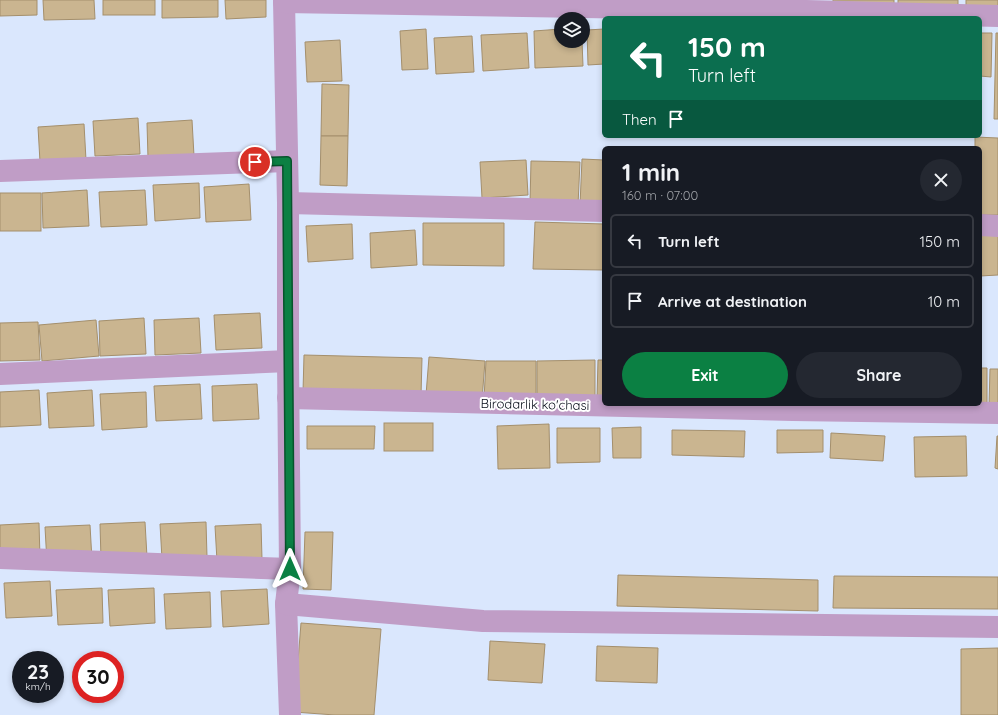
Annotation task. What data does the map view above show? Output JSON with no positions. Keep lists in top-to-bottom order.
{
  "streets": {
    "street": ["Birodarlik ko'chasi"]
  },
  "page": {
    "turn": ["150 m", "Turn left"],
    "then": "Then",
    "heading": ["1 min", "160 m · 07:00"],
    "list": [
      {
        "name": "Turn left",
        "value": "150 m"
      },
      {
        "name": "Arrive at destination",
        "value": "10 m"
      }
    ],
    "buttons": ["Exit", "Share"],
    "speed": "23 km/h",
    "limit": "30"
  }
}
